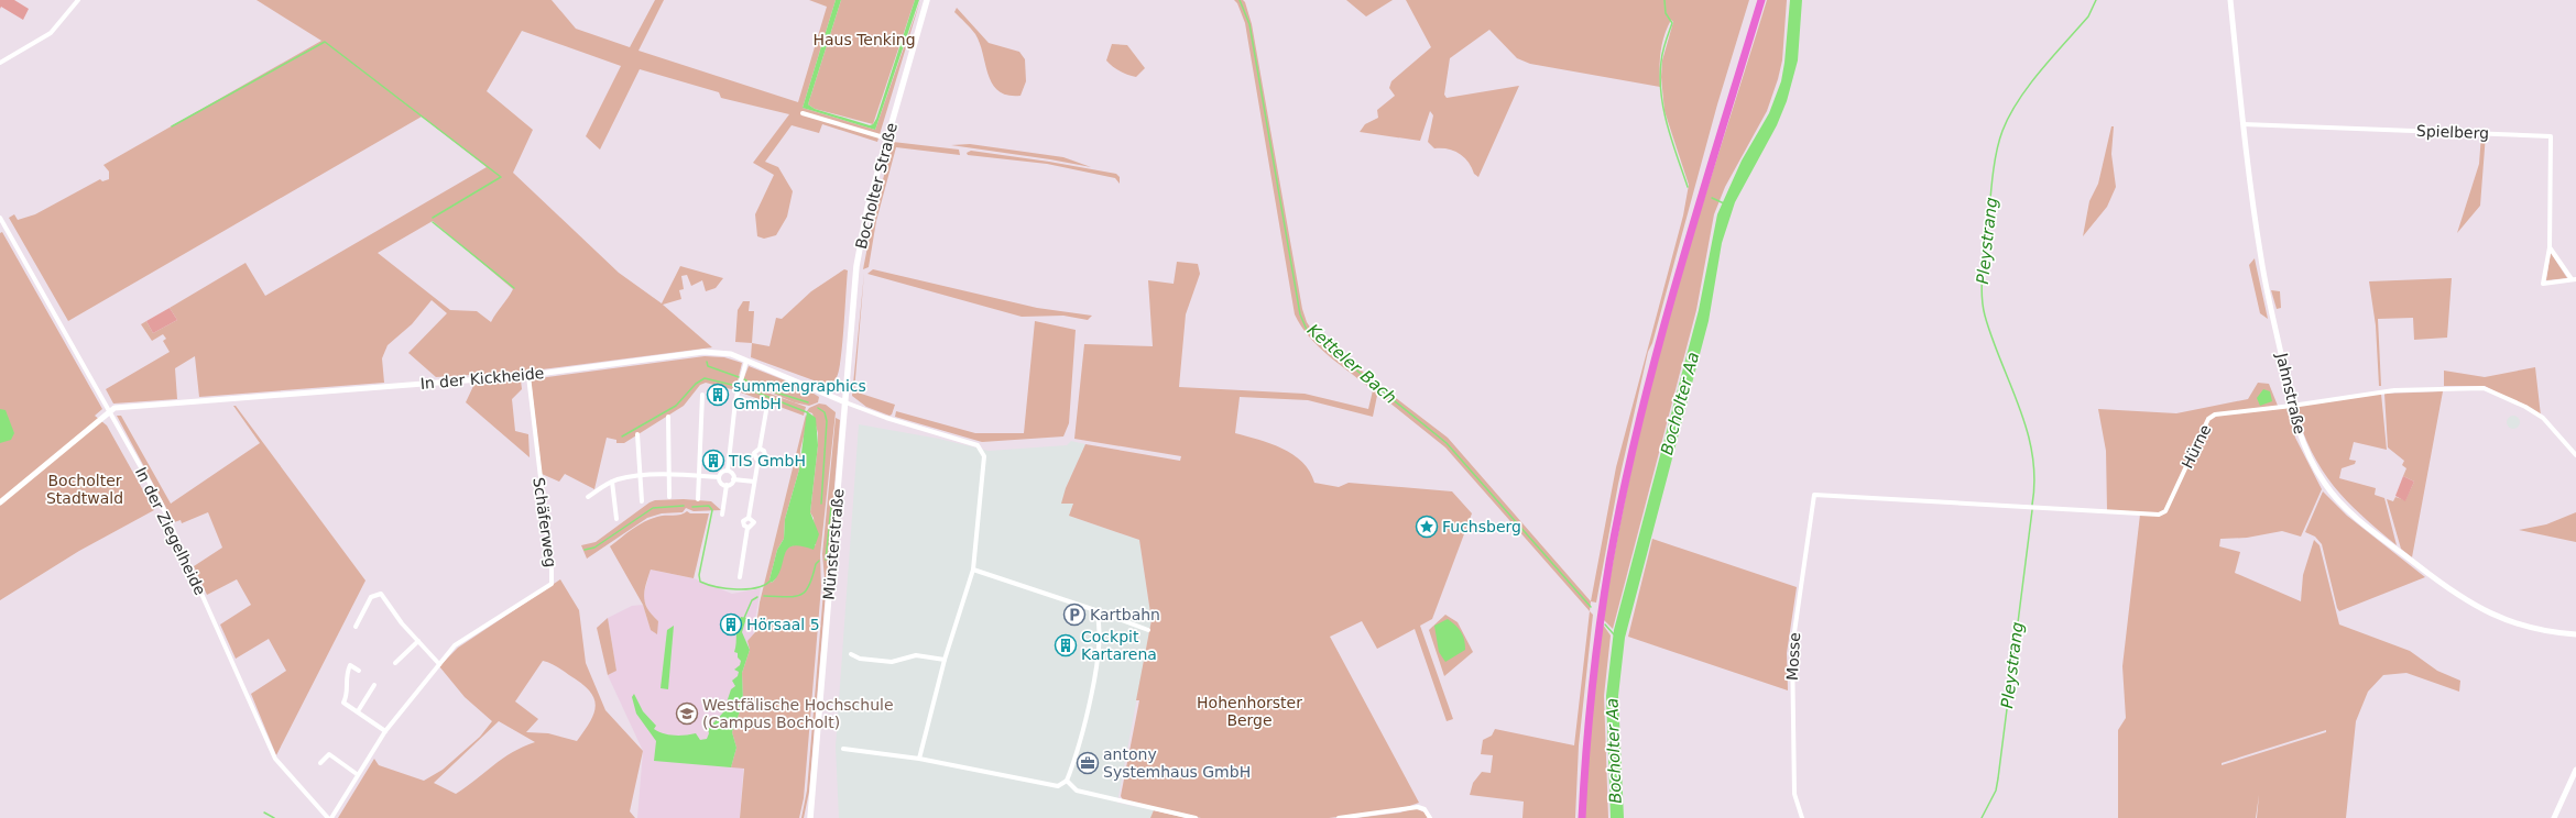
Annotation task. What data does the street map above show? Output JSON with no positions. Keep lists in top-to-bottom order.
{
  "streets": {
    "main road": ["Bocholter Straße", "Münsterstraße"],
    "street": [
      "Spielberg",
      "In der Kickheide",
      "Jahnstraße",
      "Hürne",
      "Schäferweg",
      "In der Ziegelheide",
      "Mosse"
    ]
  },
  "crossings": [
    ["Spielberg", "Jahnstraße"],
    ["Bocholter Straße", "In der Kickheide"],
    ["Bocholter Straße", "Münsterstraße"],
    ["In der Kickheide", "Schäferweg"],
    ["In der Kickheide", "In der Ziegelheide"],
    ["In der Kickheide", "Münsterstraße"],
    ["Jahnstraße", "Hürne"],
    ["Hürne", "Mosse"],
    ["Schäferweg", "In der Ziegelheide"]
  ],
  "water": ["Pleystrang", "Ketteler Bach", "Bocholter Aa"],
  "parks": ["Haus Tenking", "Bocholter Stadtwald", "Hohenhorster Berge"],
  "places": {
    "building": [
      "summengraphics GmbH",
      "TIS GmbH",
      "Hörsaal 5",
      "Cockpit Kartarena"
    ],
    "place": ["Fuchsberg"],
    "parking": ["Kartbahn"],
    "school or university": ["Westfälische Hochschule (Campus Bocholt)"],
    "office": ["antony Systemhaus GmbH"]
  }
}
